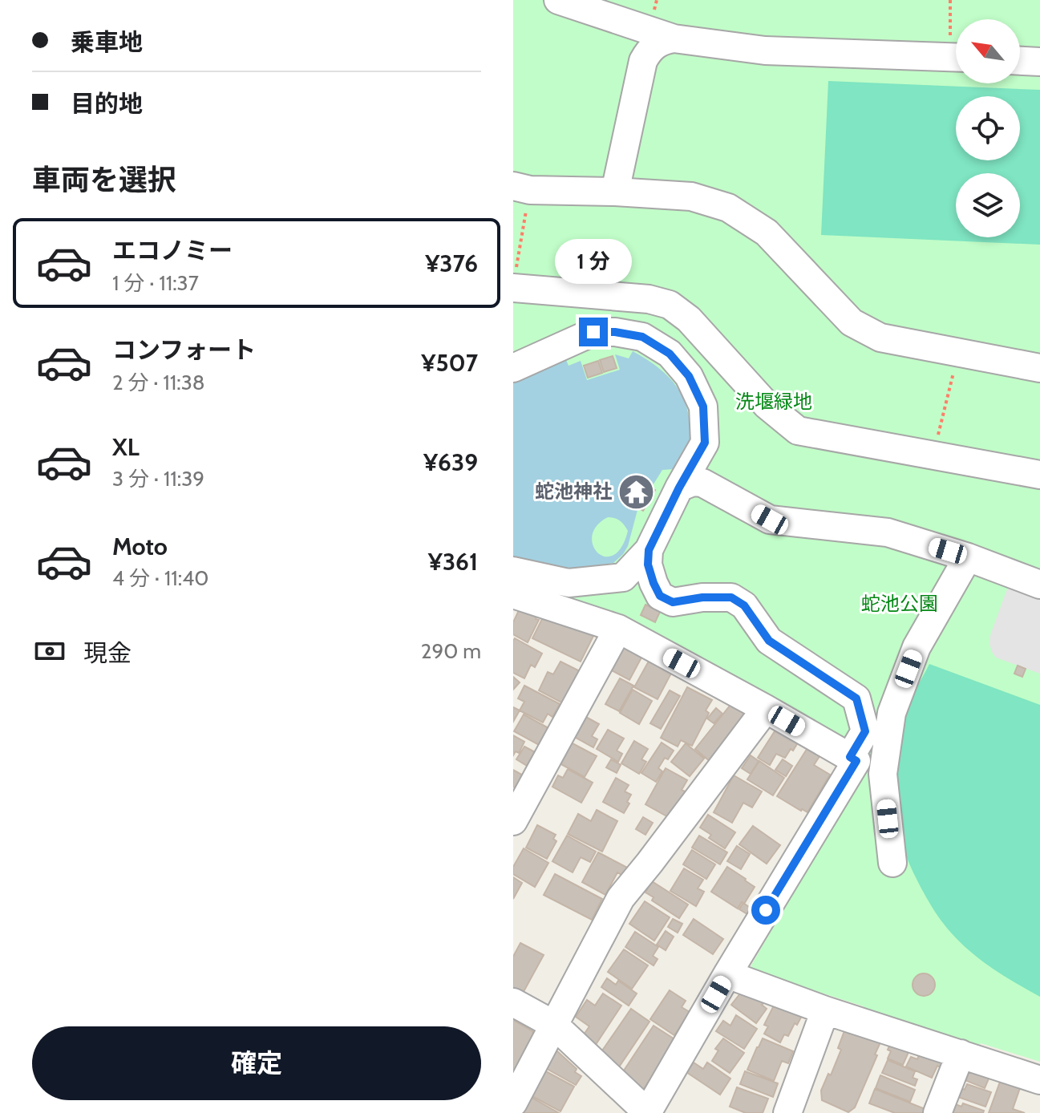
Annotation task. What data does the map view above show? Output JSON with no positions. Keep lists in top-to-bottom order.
{
  "parks": ["洗堰緑地", "蛇池公園"],
  "places": {
    "temple": ["蛇池神社"]
  },
  "north": "top left",
  "page": {
    "banner": ["乗車地", "目的地"],
    "heading": "車両を選択",
    "list": [
      {
        "name": "エコノミー",
        "note": "1 分 · 11:37",
        "value": "¥376"
      },
      {
        "name": "コンフォート",
        "note": "2 分 · 11:38",
        "value": "¥507"
      },
      {
        "name": "XL",
        "note": "3 分 · 11:39",
        "value": "¥639"
      },
      {
        "name": "Moto",
        "note": "4 分 · 11:40",
        "value": "¥361"
      }
    ],
    "bubble": "1 分",
    "pay": ["現金", "290 m"],
    "buttons": "確定"
  }
}
